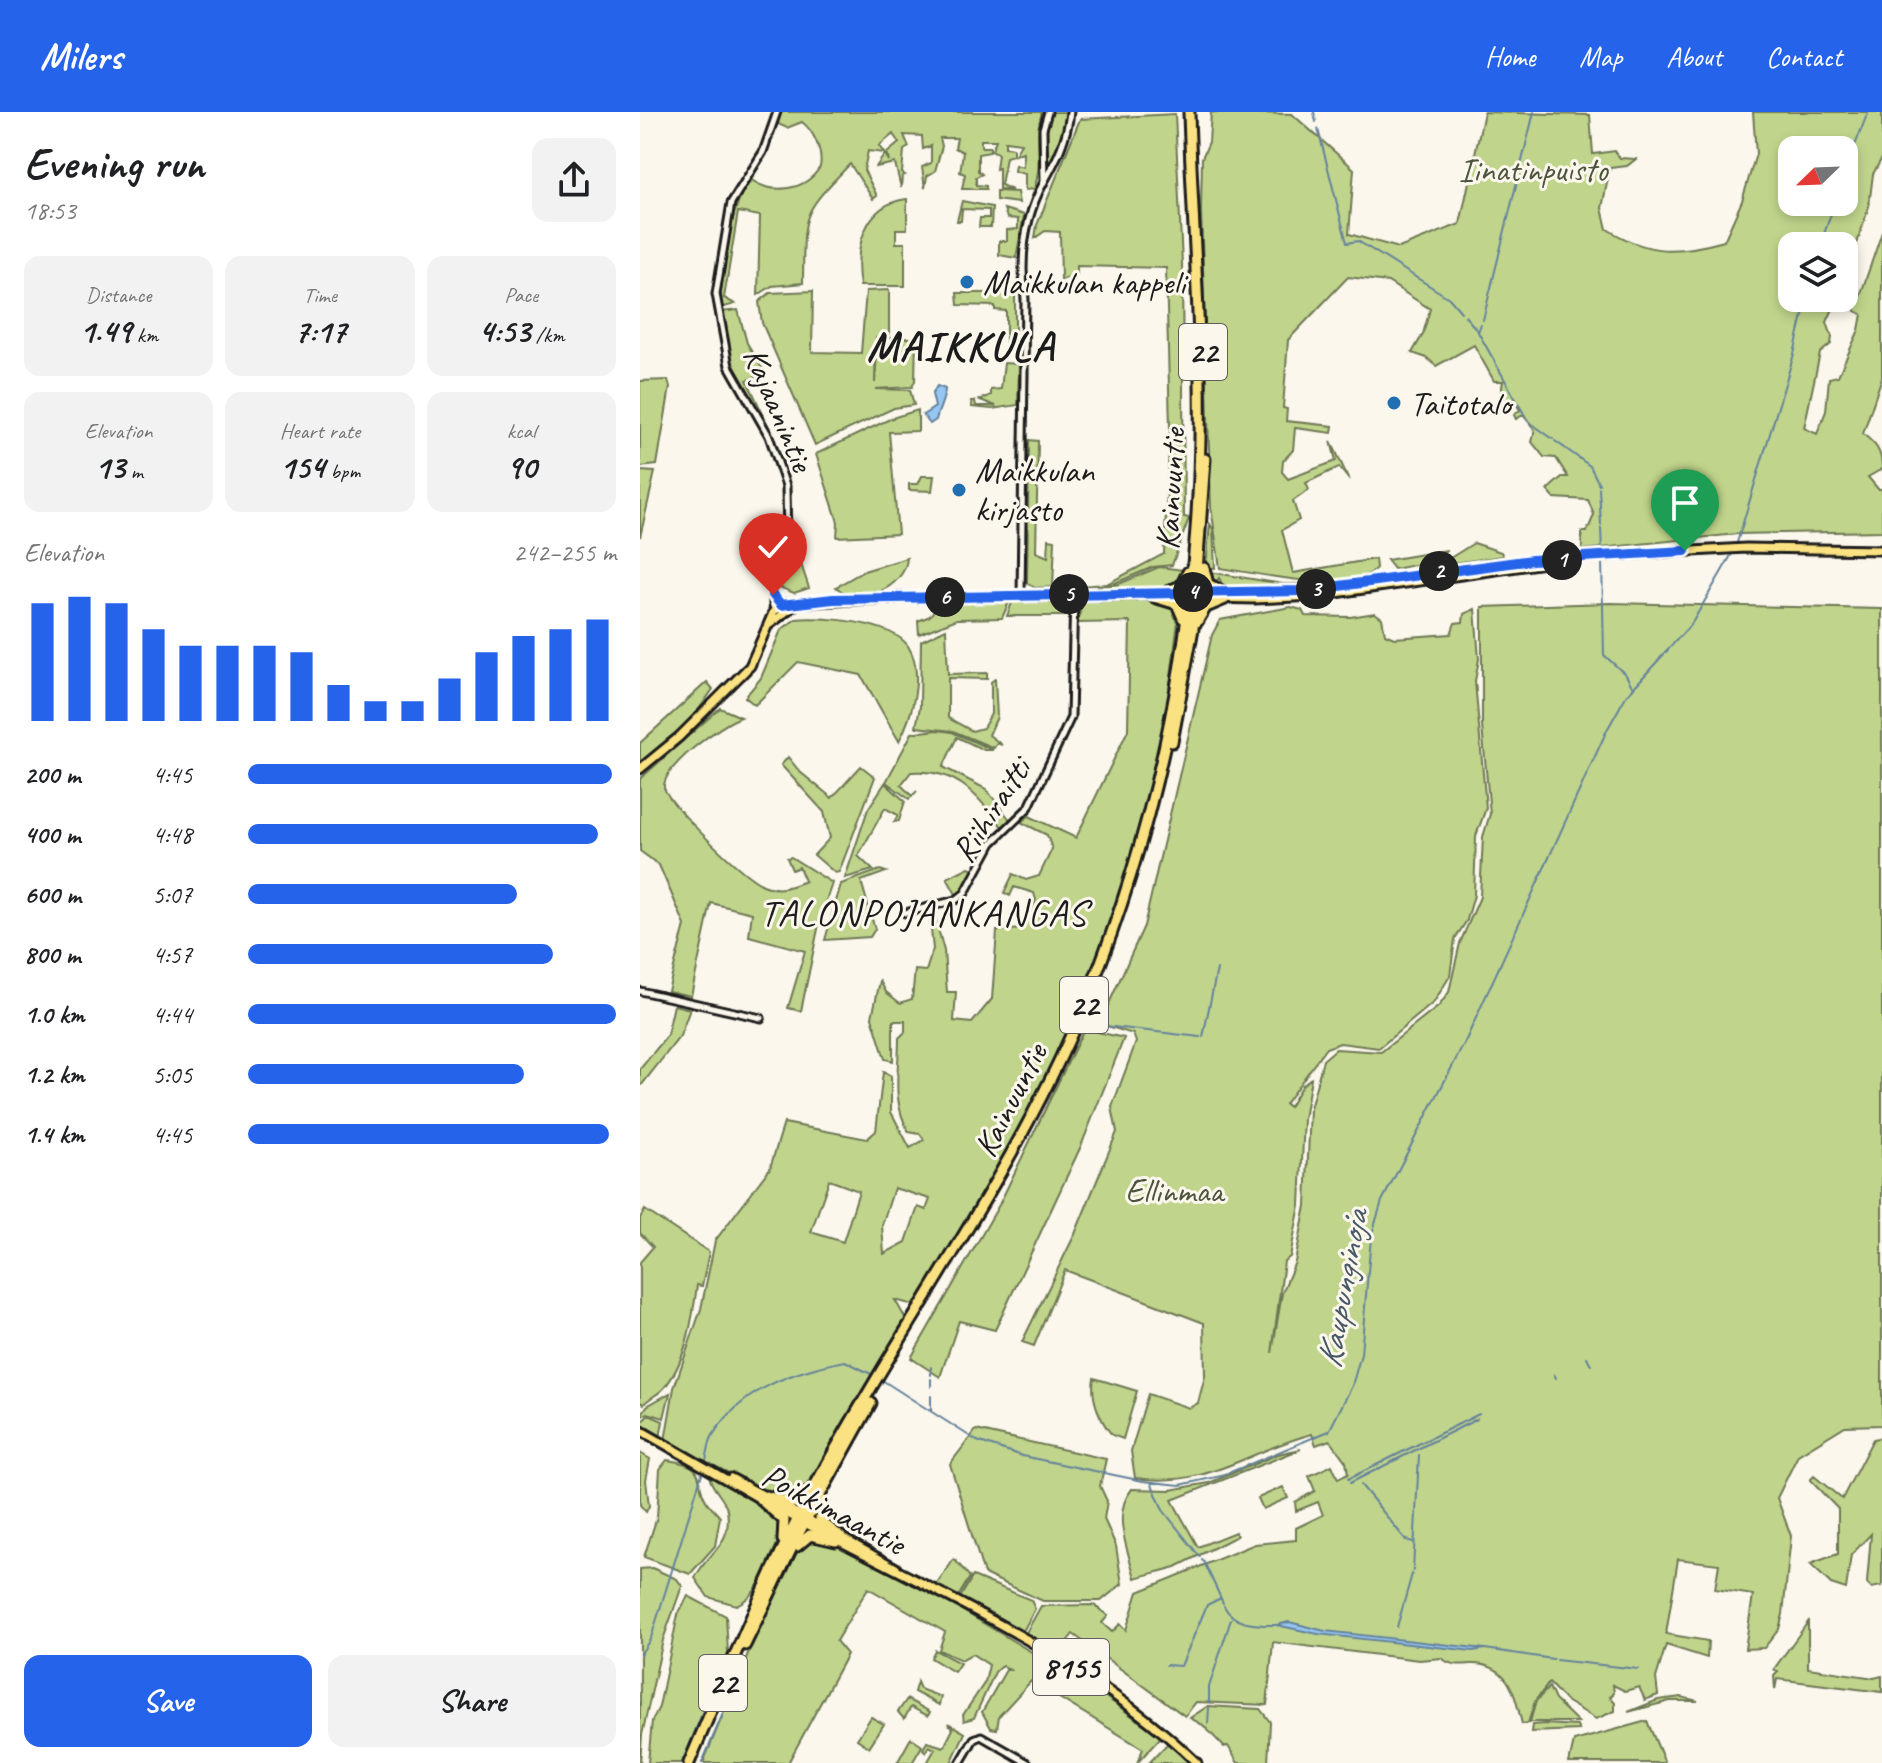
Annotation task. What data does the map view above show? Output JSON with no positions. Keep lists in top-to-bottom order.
{
  "streets": {
    "highway": ["22", "Kainuuntie"],
    "main road": ["Poikkimaantie", "8155"],
    "street": ["Kajaanintie", "Riihiraitti"]
  },
  "crossings": [
    ["Kainuuntie", "Poikkimaantie"]
  ],
  "districts": ["MAIKKULA", "TALONPOJANKANGAS"],
  "water": ["Kaupunginoja"],
  "parks": ["Iinatinpuisto", "Ellinmaa"],
  "places": ["Maikkulan kappeli", "Taitotalo", "Maikkulan kirjasto"],
  "north": "bottom left",
  "page": {
    "header": "Milers",
    "nav": [
      "Home",
      "Map",
      "About",
      "Contact"
    ],
    "heading": ["Evening run", "18:53"],
    "stats": [
      ["Distance", "1.49 km"],
      ["Time", "7:17"],
      ["Pace", "4:53 /km"],
      ["Elevation", "13 m"],
      ["Heart rate", "154 bpm"],
      ["kcal", "90"]
    ],
    "chart": ["Elevation", "242–255 m"],
    "pins": [
      "1",
      "2",
      "3",
      "4",
      "5",
      "6"
    ],
    "list": [
      {
        "name": "200 m",
        "note": "4:45"
      },
      {
        "name": "400 m",
        "note": "4:48"
      },
      {
        "name": "600 m",
        "note": "5:07"
      },
      {
        "name": "800 m",
        "note": "4:57"
      },
      {
        "name": "1.0 km",
        "note": "4:44"
      },
      {
        "name": "1.2 km",
        "note": "5:05"
      },
      {
        "name": "1.4 km",
        "note": "4:45"
      }
    ],
    "buttons": ["Save", "Share"]
  }
}
